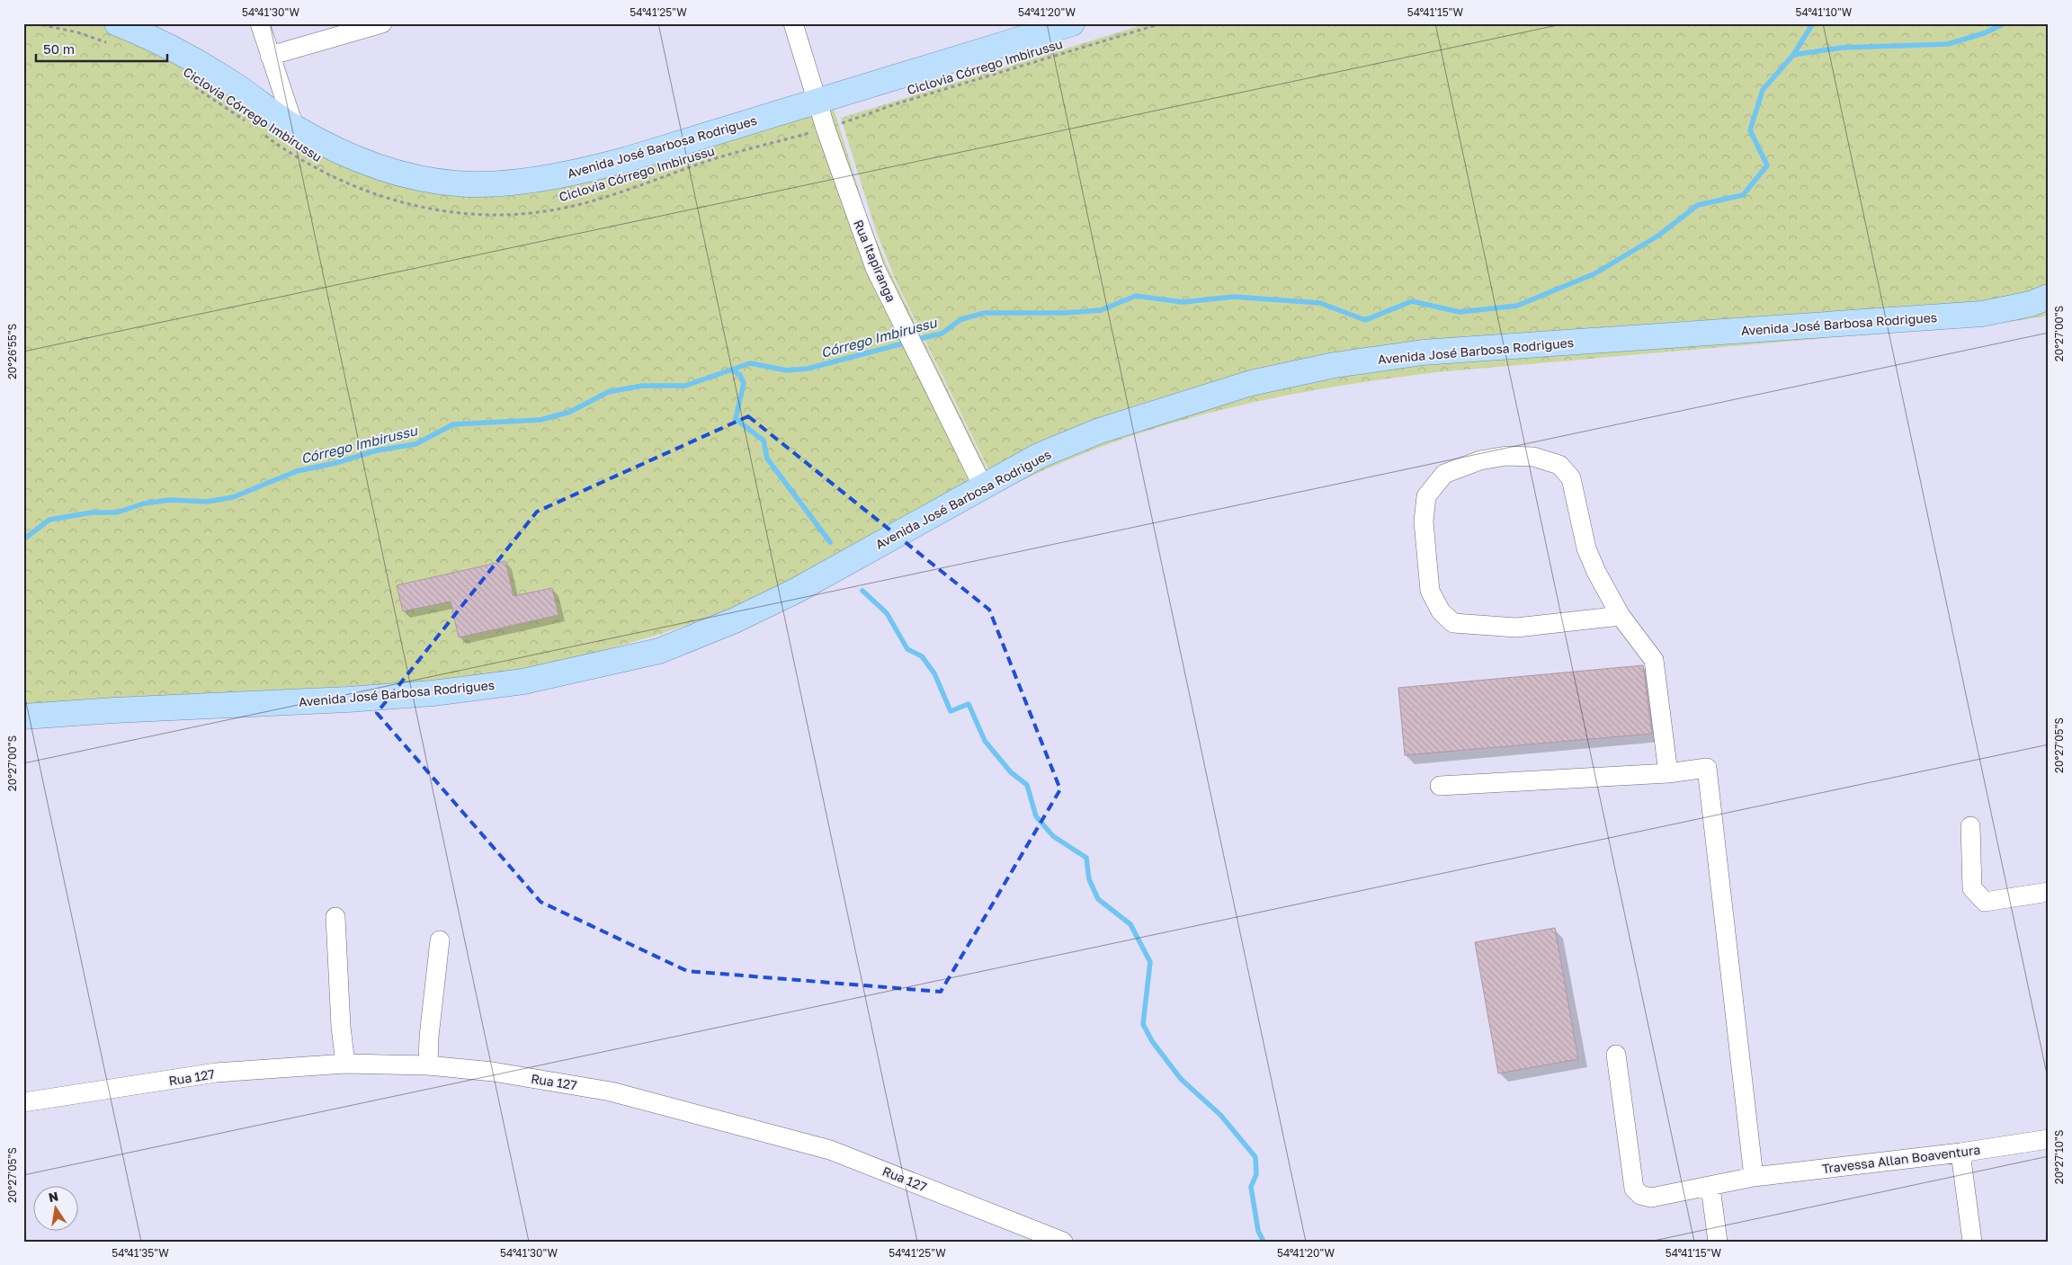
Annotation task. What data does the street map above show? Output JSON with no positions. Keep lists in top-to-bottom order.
{
  "streets": {
    "main road": ["Avenida José Barbosa Rodrigues"],
    "street": ["Rua Itapiranga", "Rua 127", "Travessa Allan Boaventura"],
    "path": ["Ciclovia Córrego Imbirussu"]
  },
  "crossings": [
    ["Ciclovia Córrego Imbirussu", "Rua Itapiranga"],
    ["Avenida José Barbosa Rodrigues", "Rua Itapiranga"]
  ],
  "water": ["Córrego Imbirussu"],
  "scale_bar": "50 m",
  "north": "top",
  "coordinates": [
    "54°41'30\"W",
    "54°41'25\"W",
    "54°41'20\"W",
    "54°41'15\"W",
    "54°41'10\"W",
    "20°27'00\"S",
    "20°26'55\"S",
    "20°27'05\"S",
    "20°27'10\"S",
    "54°41'35\"W"
  ]
}
